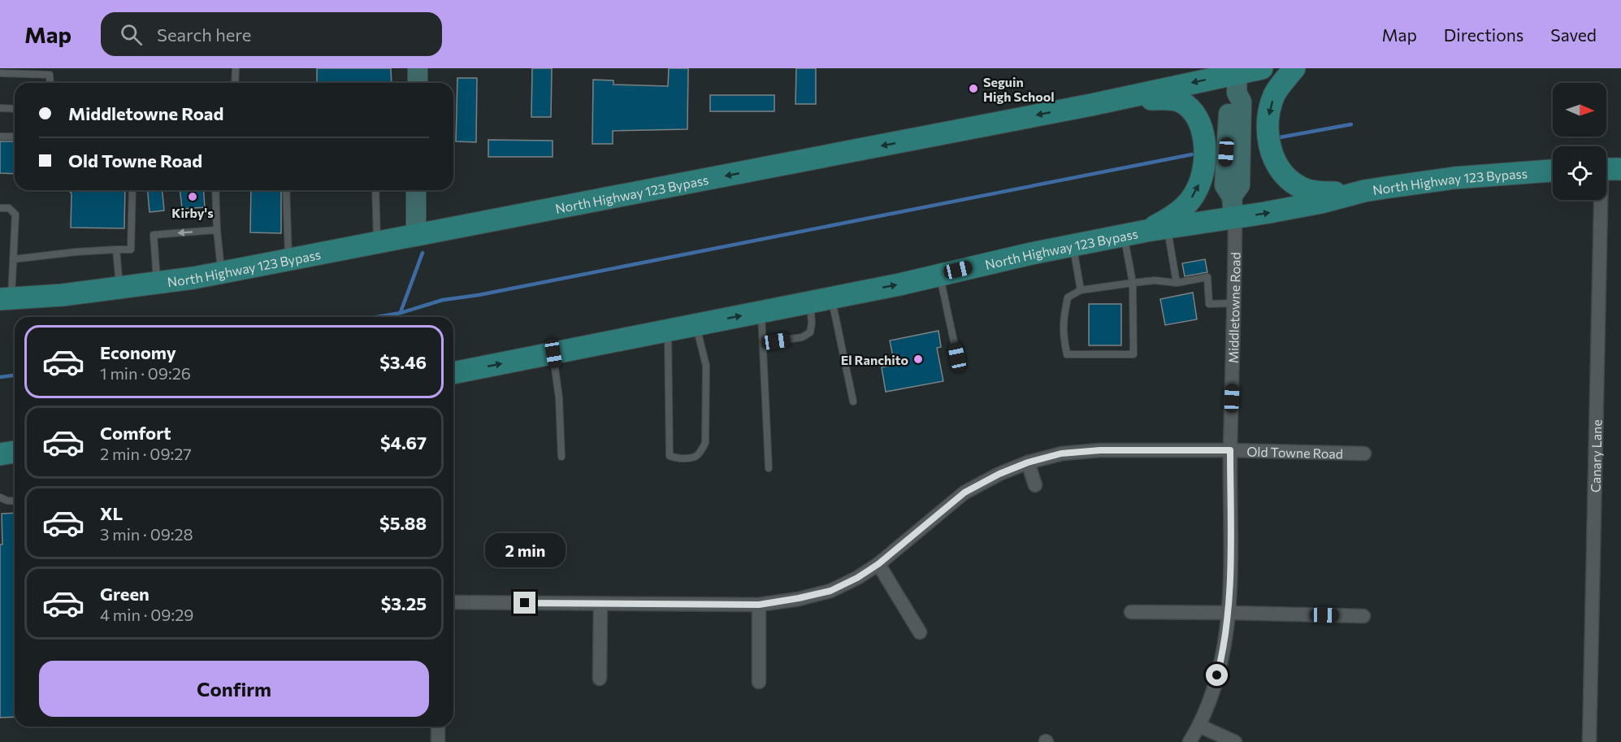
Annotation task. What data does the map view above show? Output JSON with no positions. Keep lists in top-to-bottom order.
{
  "streets": {
    "main road": ["North Highway 123 Bypass"],
    "street": ["Middletowne Road", "Old Towne Road", "Canary Lane"]
  },
  "crossings": [
    ["North Highway 123 Bypass", "Middletowne Road"],
    ["Middletowne Road", "Old Towne Road"]
  ],
  "places": ["Seguin High School", "Kirby's", "El Ranchito"],
  "north": "right",
  "page": {
    "header": "Map",
    "search": "Search here",
    "nav": ["Map", "Directions", "Saved"],
    "banner": ["Middletowne Road", "Old Towne Road"],
    "list": [
      {
        "name": "Economy",
        "note": "1 min · 09:26",
        "value": "$3.46"
      },
      {
        "name": "Comfort",
        "note": "2 min · 09:27",
        "value": "$4.67"
      },
      {
        "name": "XL",
        "note": "3 min · 09:28",
        "value": "$5.88"
      },
      {
        "name": "Green",
        "note": "4 min · 09:29",
        "value": "$3.25"
      }
    ],
    "bubble": "2 min",
    "buttons": "Confirm"
  }
}
